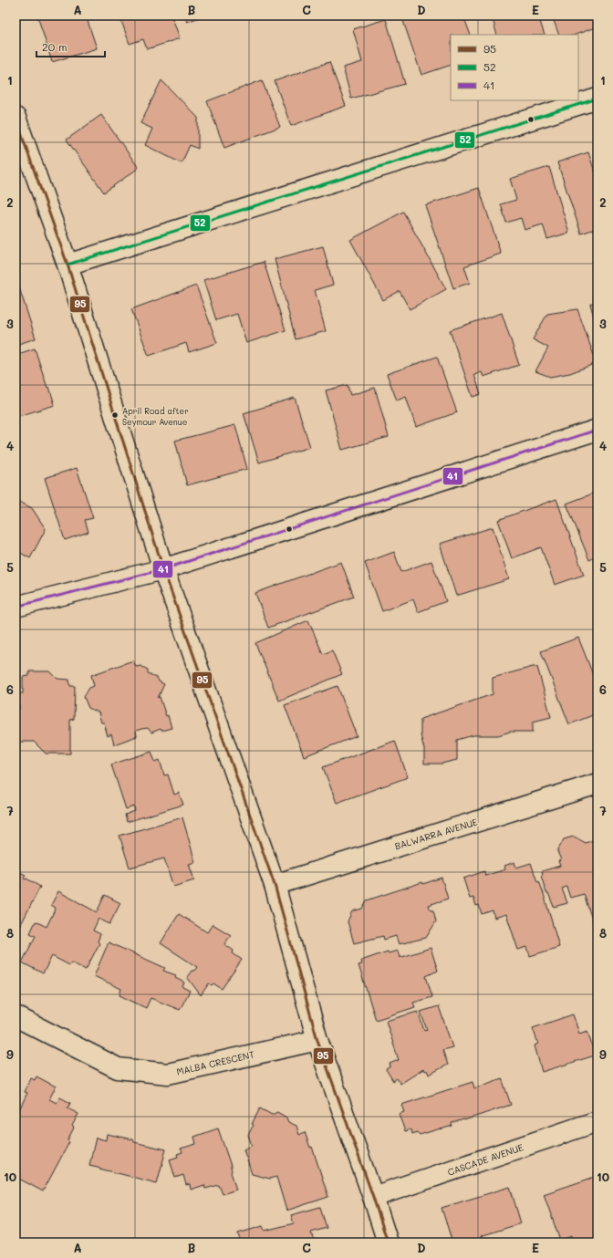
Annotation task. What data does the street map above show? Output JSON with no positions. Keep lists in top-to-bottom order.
{
  "streets": {
    "street": ["BALWARRA AVENUE", "MALBA CRESCENT", "CASCADE AVENUE"]
  },
  "places": ["April Road after Seymour Avenue"],
  "lines": ["transit line 52", "transit line 95", "transit line 41"],
  "legend": ["95", "52", "41"],
  "scale_bar": "20 m",
  "grid": {
    "columns": [
      "A",
      "B",
      "C",
      "D",
      "E"
    ],
    "rows": [
      "1",
      "2",
      "3",
      "4",
      "5",
      "6",
      "7",
      "8",
      "9",
      "10"
    ]
  }
}
